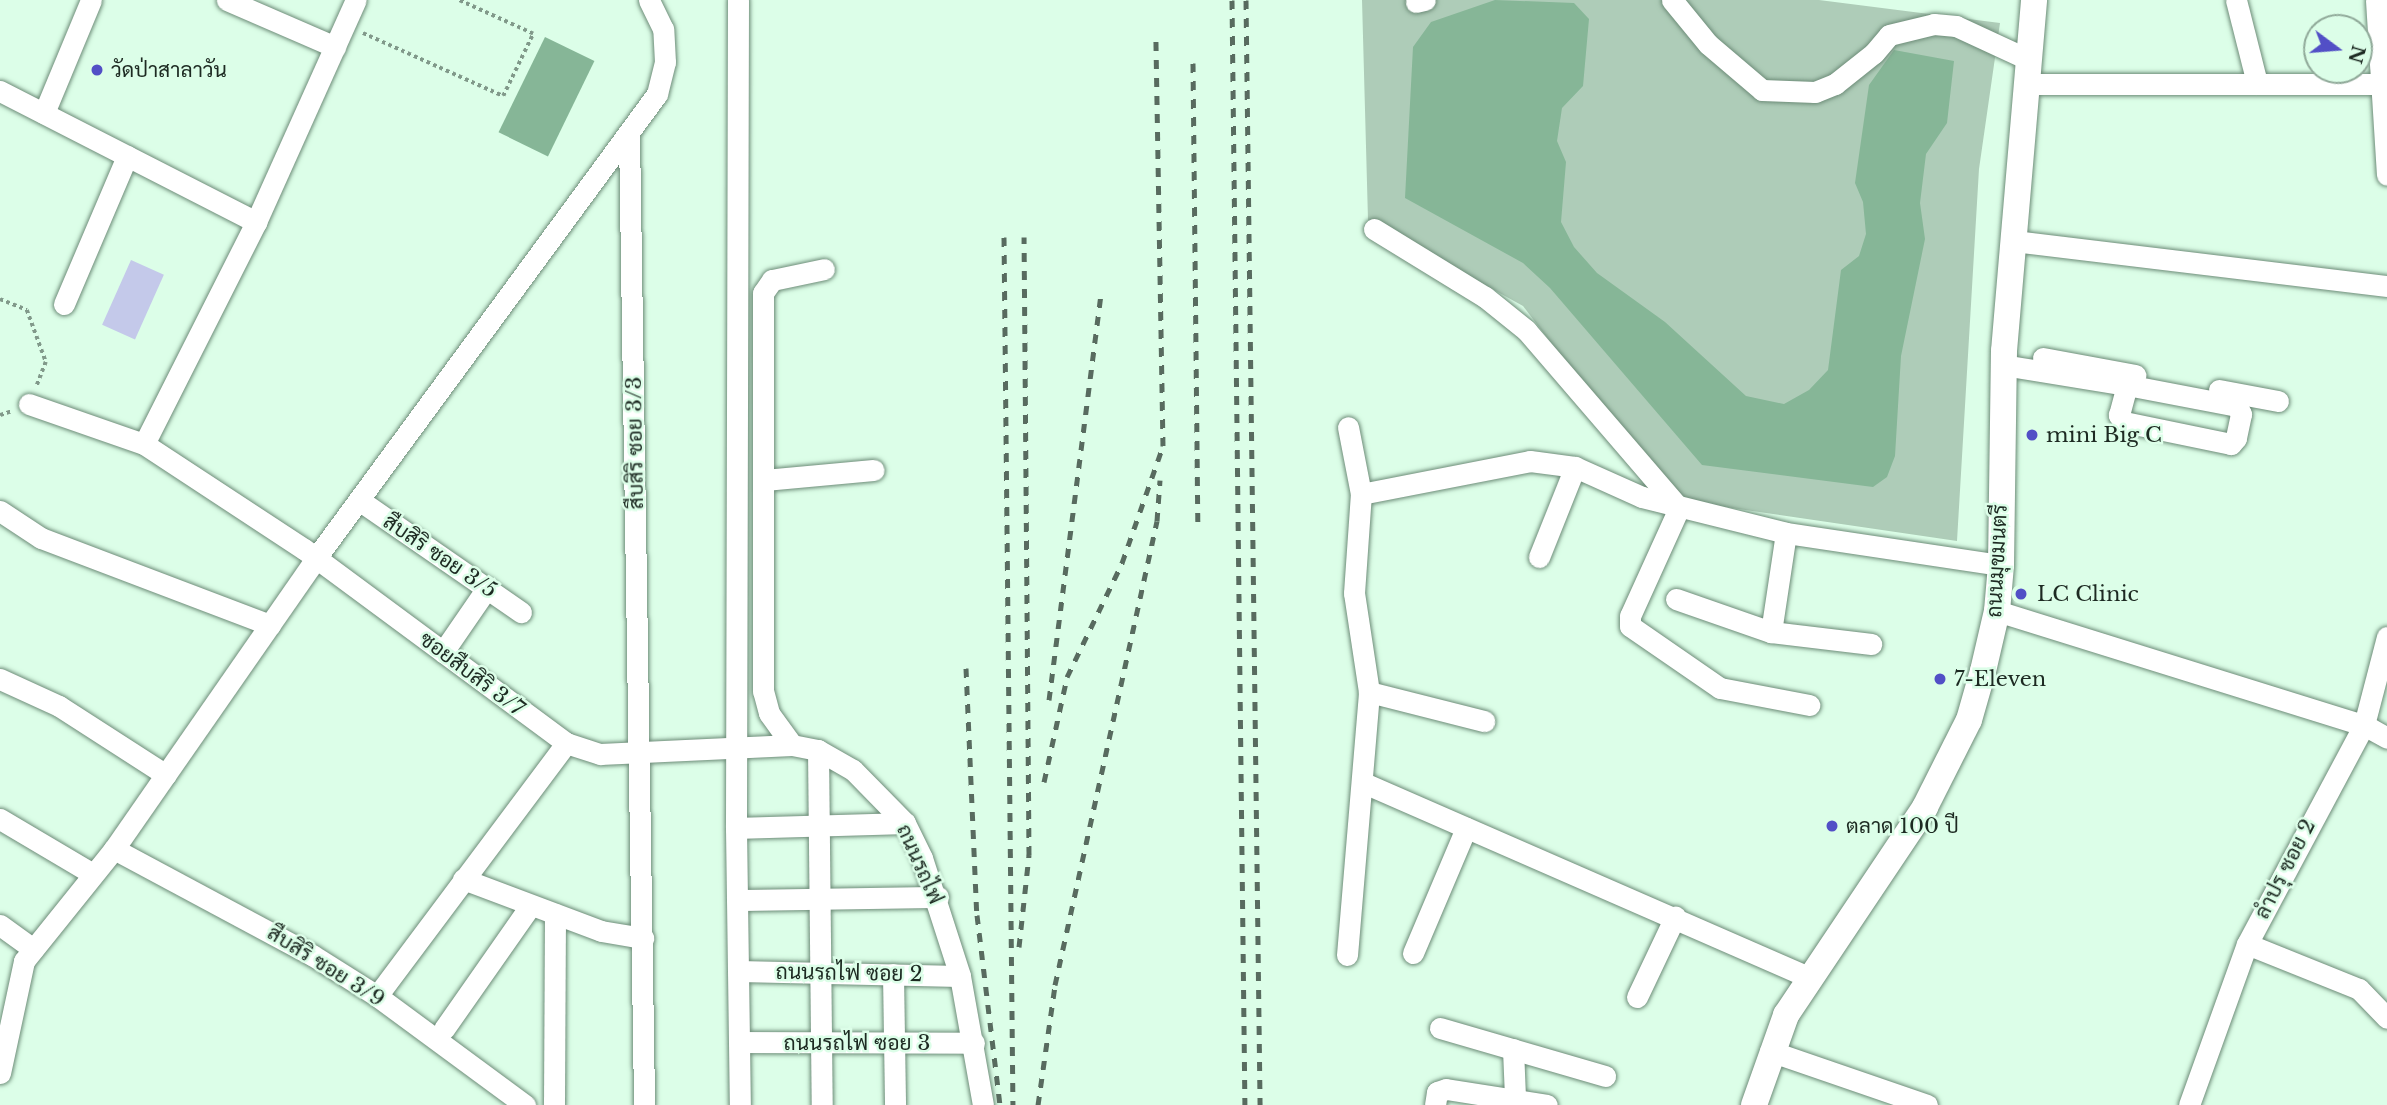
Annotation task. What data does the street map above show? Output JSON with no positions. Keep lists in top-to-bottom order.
{
  "streets": {
    "main road": ["ถนนมุขมนตรี"],
    "street": [
      "สืบสิริ ซอย 3/3",
      "สืบสิริ ซอย 3/5",
      "ซอยสืบสิริ 3/7",
      "ถนนรถไฟ",
      "ลำปรุ ซอย 2",
      "สืบสิริ ซอย 3/9",
      "ถนนรถไฟ ซอย 2",
      "ถนนรถไฟ ซอย 3"
    ]
  },
  "crossings": [
    ["สืบสิริ ซอย 3/3", "ซอยสืบสิริ 3/7"],
    ["สืบสิริ ซอย 3/3", "ถนนรถไฟ"],
    ["ซอยสืบสิริ 3/7", "ถนนรถไฟ"],
    ["ถนนรถไฟ", "ถนนรถไฟ ซอย 2"],
    ["ถนนรถไฟ", "ถนนรถไฟ ซอย 3"]
  ],
  "places": [
    "วัดป่าสาลาวัน",
    "mini Big C",
    "LC Clinic",
    "7-Eleven",
    "ตลาด 100 ปี"
  ],
  "north": "right"
}
